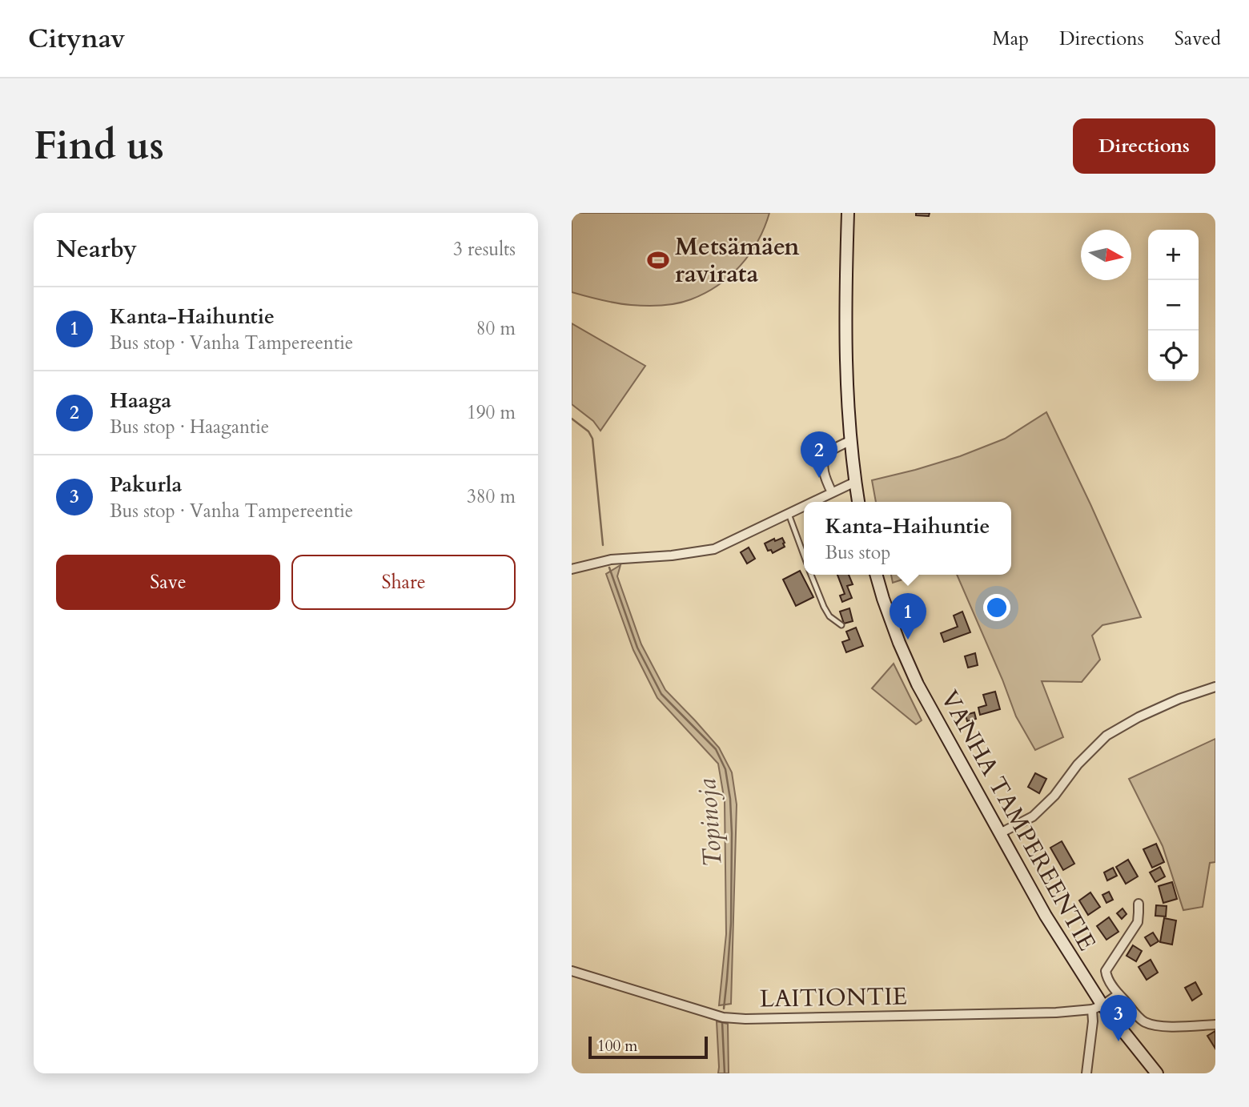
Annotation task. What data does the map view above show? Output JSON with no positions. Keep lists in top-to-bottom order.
{
  "streets": {
    "main road": ["VANHA TAMPEREENTIE"],
    "street": ["LAITIONTIE"]
  },
  "crossings": [
    ["VANHA TAMPEREENTIE", "LAITIONTIE"]
  ],
  "water": ["Topinoja"],
  "places": {
    "sports": ["Metsämäen ravirata"]
  },
  "scale_bar": "100 m",
  "north": "right",
  "page": {
    "header": "Citynav",
    "nav": ["Map", "Directions", "Saved"],
    "buttons": [
      "Directions",
      ["Save", "Share"]
    ],
    "title": "Find us",
    "heading": ["Nearby", "3 results"],
    "map_buttons": ["+", "−"],
    "list": [
      {
        "mark": "1",
        "name": "Kanta-Haihuntie",
        "note": "Bus stop · Vanha Tampereentie",
        "value": "80 m"
      },
      {
        "mark": "2",
        "name": "Haaga",
        "note": "Bus stop · Haagantie",
        "value": "190 m"
      },
      {
        "mark": "3",
        "name": "Pakurla",
        "note": "Bus stop · Vanha Tampereentie",
        "value": "380 m"
      }
    ],
    "pins": ["2", "1", "3"],
    "popup": ["Kanta-Haihuntie", "Bus stop"],
    "scale": "100 m"
  }
}
